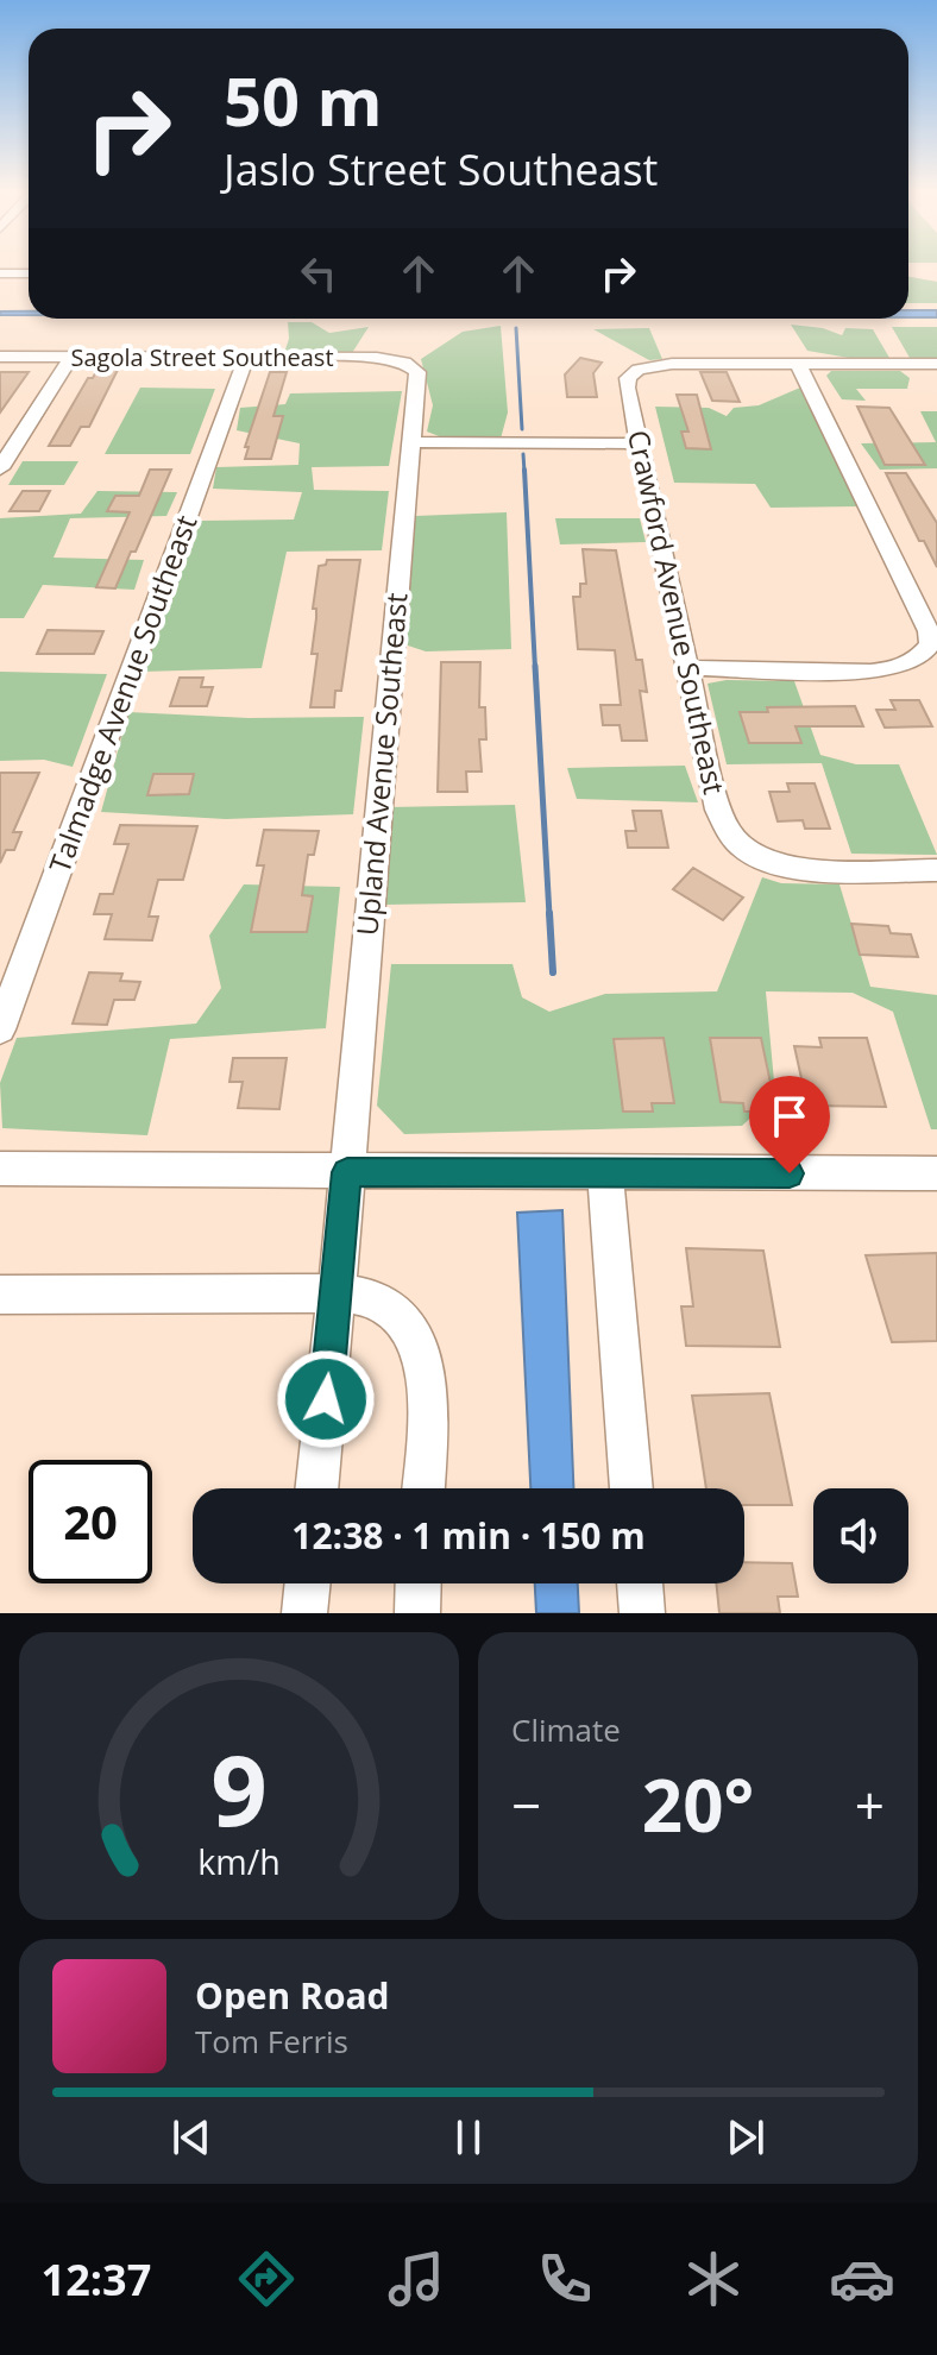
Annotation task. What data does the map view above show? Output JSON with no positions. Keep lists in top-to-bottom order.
{
  "streets": {
    "street": [
      "Sagola Street Southeast",
      "Crawford Avenue Southeast",
      "Talmadge Avenue Southeast",
      "Upland Avenue Southeast"
    ]
  },
  "crossings": [
    ["Sagola Street Southeast", "Talmadge Avenue Southeast"],
    ["Sagola Street Southeast", "Upland Avenue Southeast"]
  ],
  "page": {
    "turn": ["50 m", "Jaslo Street Southeast"],
    "limit": "20",
    "trip": "12:38 · 1 min · 150 m",
    "tile": "Climate",
    "heat": ["−", "20°", "+"],
    "song": ["Open Road", "Tom Ferris"],
    "tabs": "12:37",
    "gauge": ["9", "km/h"]
  }
}
